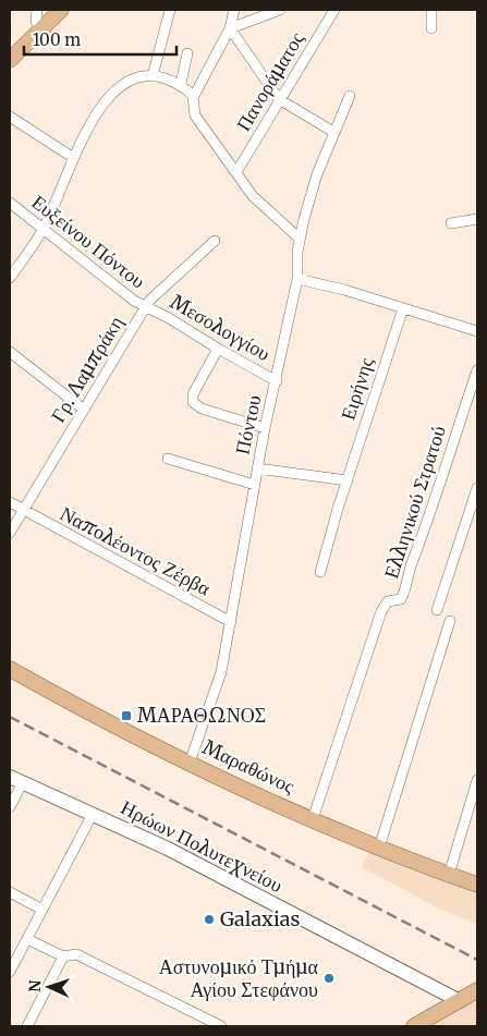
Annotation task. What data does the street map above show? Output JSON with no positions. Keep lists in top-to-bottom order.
{
  "streets": {
    "main road": ["Μαραθώνος"],
    "street": [
      "Πανοράματος",
      "Ευξείνου Πόντου",
      "Μεσολογγίου",
      "Γρ. Λαμπράκη",
      "Ειρήνης",
      "Πόντου",
      "Ελληνικού Στρατού",
      "Ναπολέοντος Ζέρβα",
      "Ηρώων Πολυτεχνείου"
    ]
  },
  "crossings": [
    ["Ευξείνου Πόντου", "Μεσολογγίου"],
    ["Ευξείνου Πόντου", "Γρ. Λαμπράκη"],
    ["Μεσολογγίου", "Γρ. Λαμπράκη"],
    ["Μεσολογγίου", "Πόντου"],
    ["Γρ. Λαμπράκη", "Ναπολέοντος Ζέρβα"],
    ["Πόντου", "Ναπολέοντος Ζέρβα"],
    ["Πόντου", "Μαραθώνος"],
    ["Ελληνικού Στρατού", "Μαραθώνος"]
  ],
  "places": {
    "transit": ["ΜΑΡΑΘΩΝΟΣ"],
    "other": ["Galaxias", "Αστυνομικό Τμήμα Αγίου Στεφάνου"]
  },
  "scale_bar": "100 m",
  "north": "left"
}
